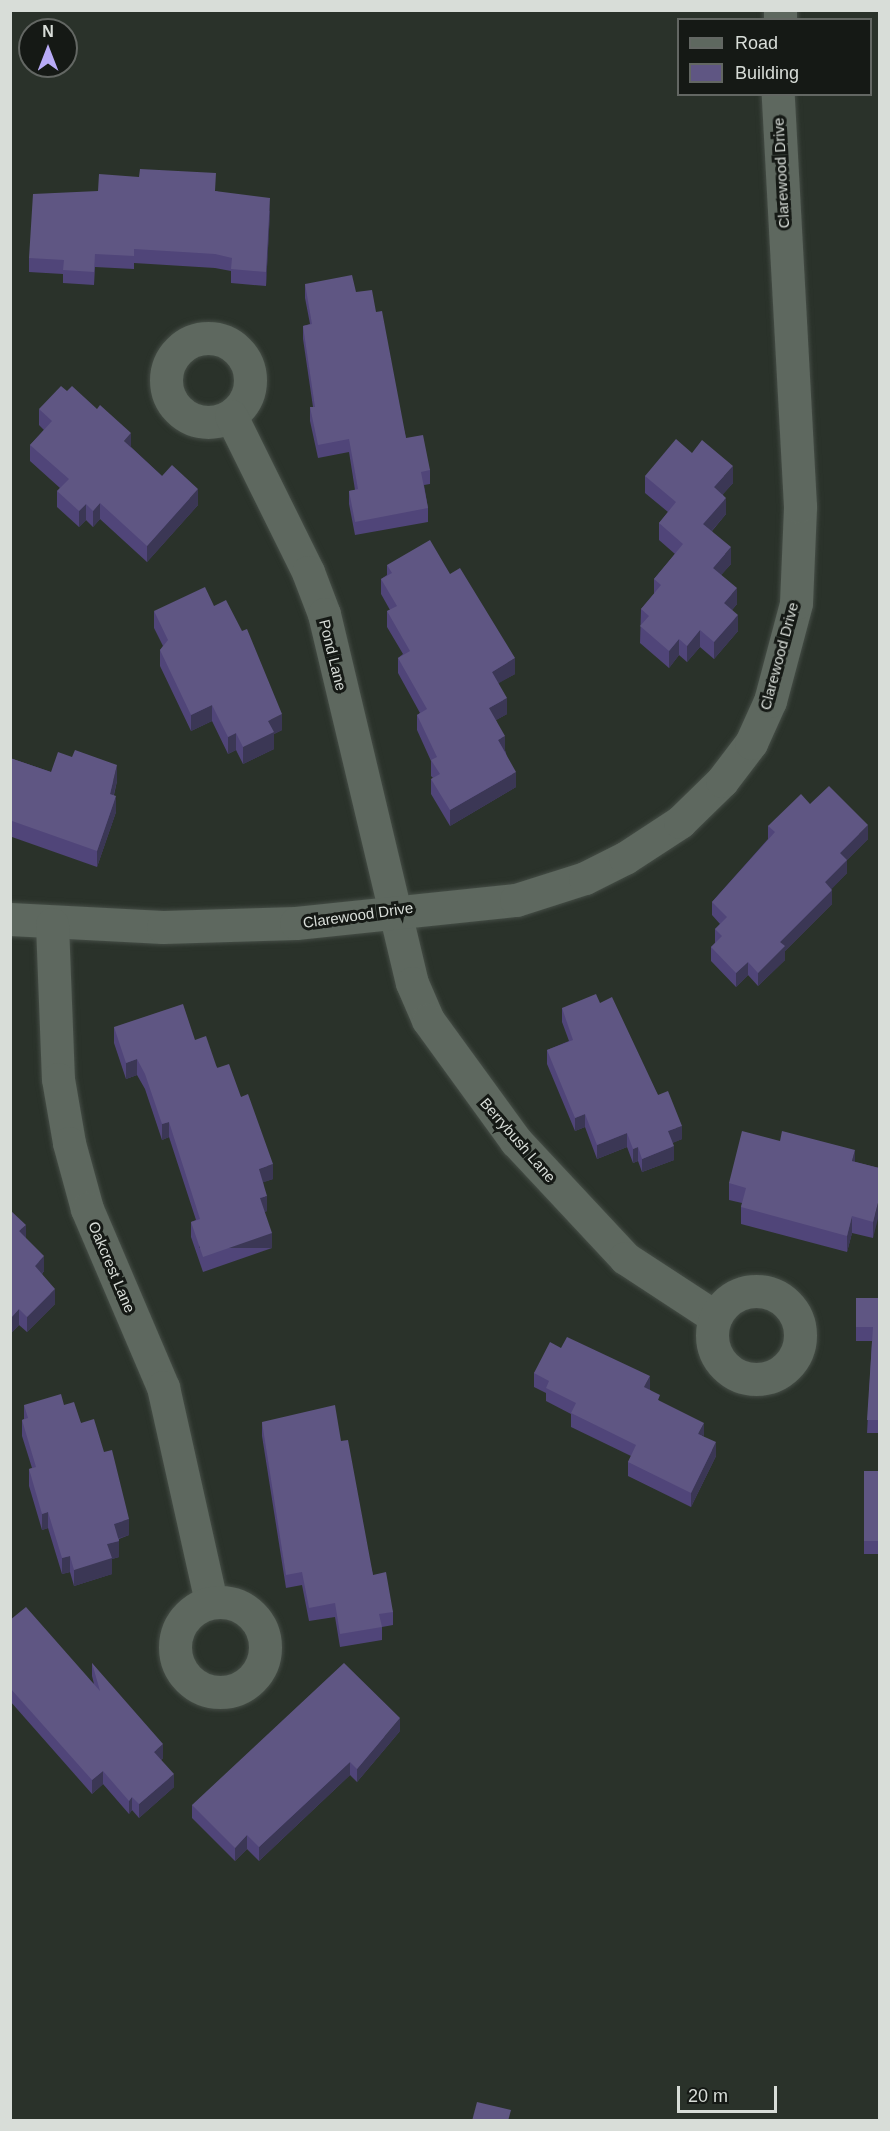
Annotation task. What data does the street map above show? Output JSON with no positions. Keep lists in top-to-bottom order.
{
  "streets": {
    "street": [
      "Clarewood Drive",
      "Pond Lane",
      "Berrybush Lane",
      "Oakcrest Lane"
    ]
  },
  "crossings": [
    ["Clarewood Drive", "Pond Lane"],
    ["Clarewood Drive", "Berrybush Lane"],
    ["Clarewood Drive", "Oakcrest Lane"],
    ["Pond Lane", "Berrybush Lane"]
  ],
  "legend": ["Road", "Building"],
  "scale_bar": "20 m",
  "north": "top"
}
